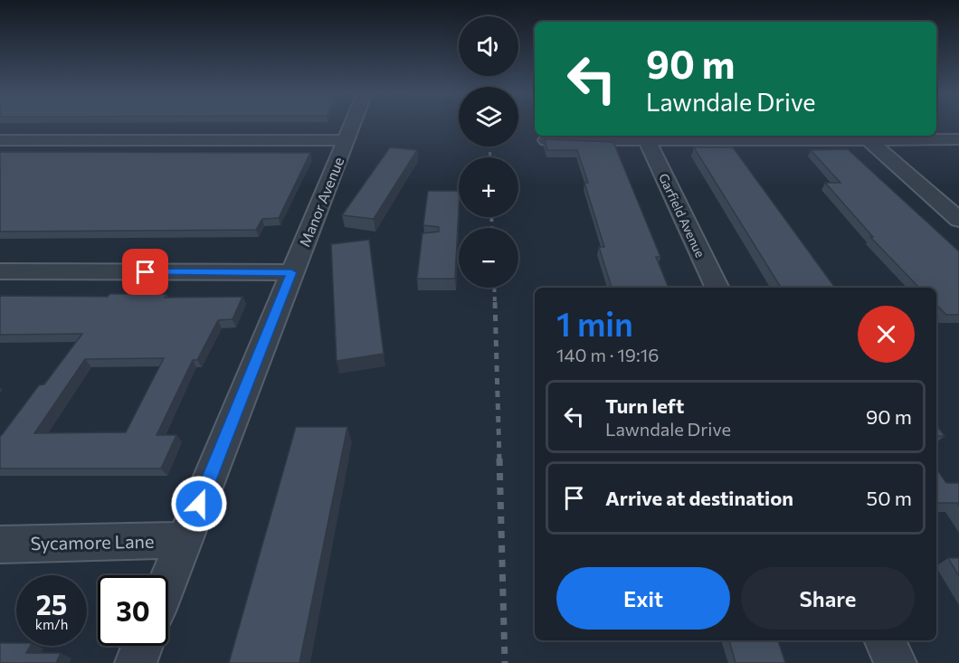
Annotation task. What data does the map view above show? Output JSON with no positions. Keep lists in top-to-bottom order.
{
  "streets": {
    "street": ["Manor Avenue", "Garfield Avenue", "Sycamore Lane"]
  },
  "crossings": [
    ["Manor Avenue", "Sycamore Lane"]
  ],
  "page": {
    "map_buttons": ["+", "−"],
    "turn": ["90 m", "Lawndale Drive"],
    "heading": ["1 min", "140 m · 19:16"],
    "list": [
      {
        "name": "Turn left",
        "note": "Lawndale Drive",
        "value": "90 m"
      },
      {
        "name": "Arrive at destination",
        "value": "50 m"
      }
    ],
    "buttons": ["Exit", "Share"],
    "speed": "25 km/h",
    "limit": "30"
  }
}
